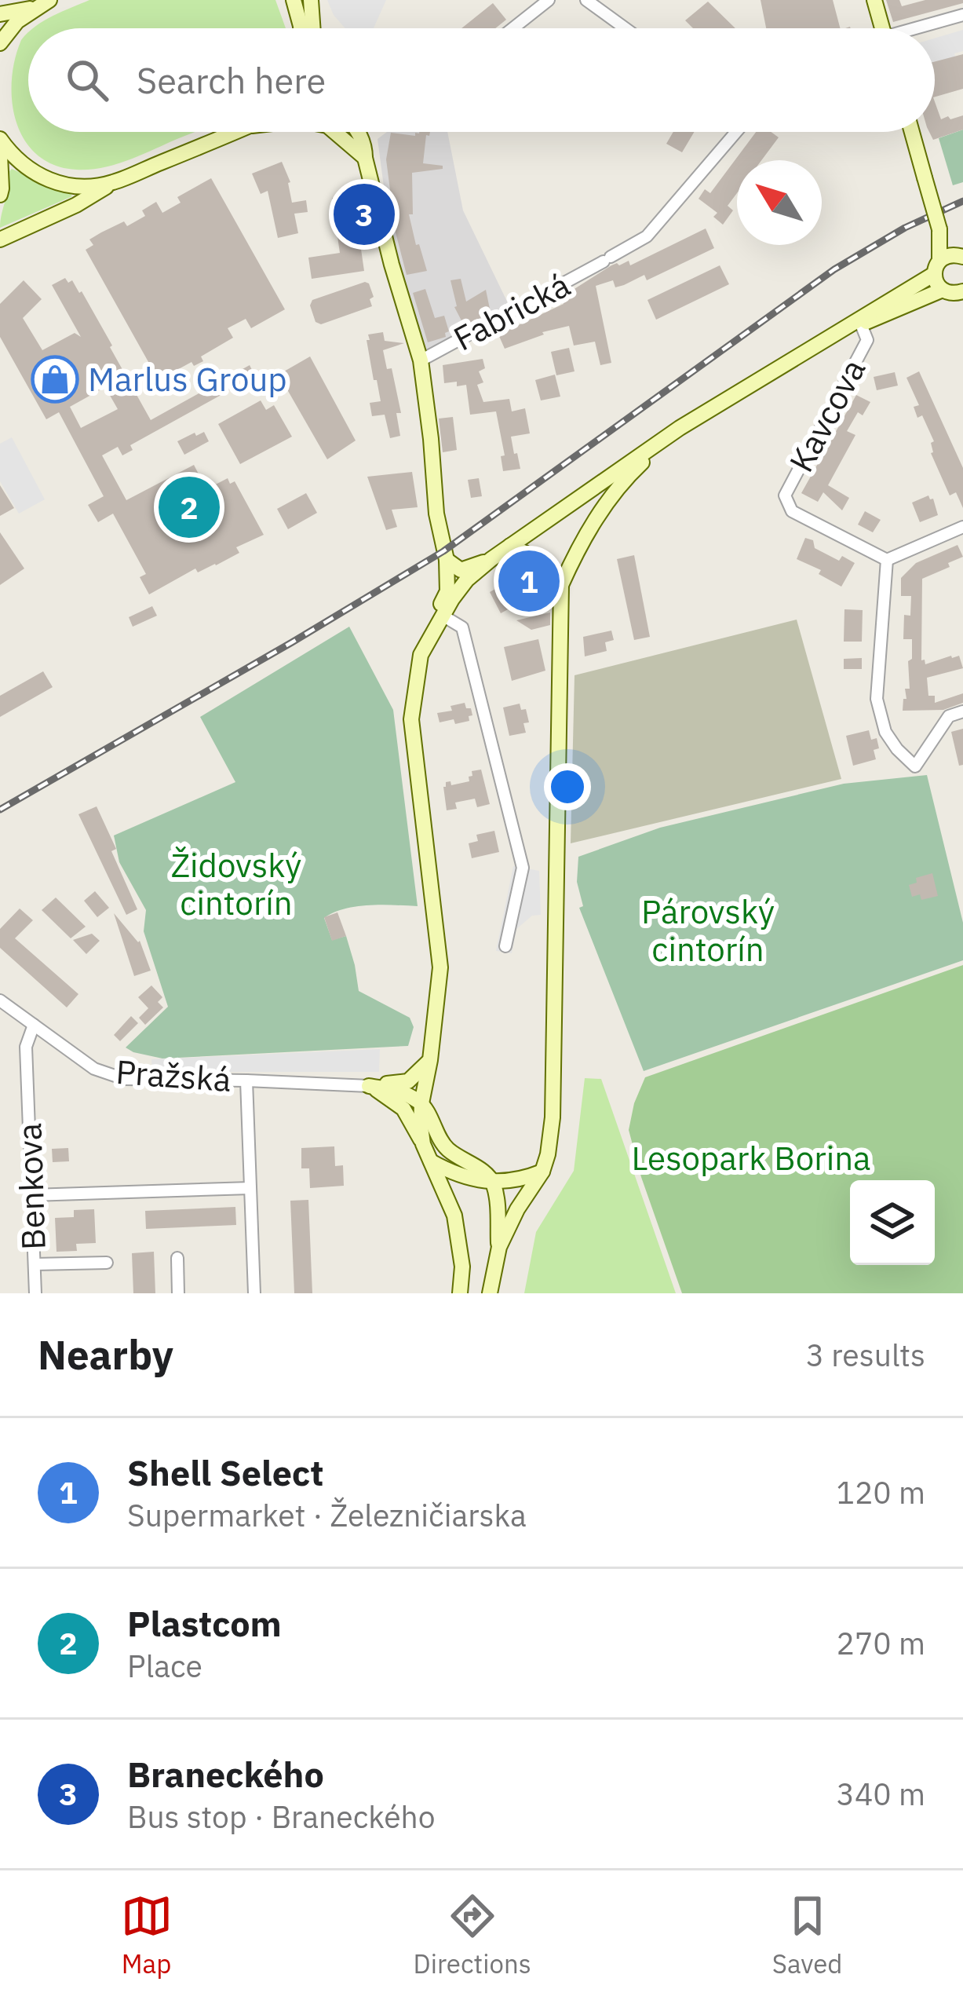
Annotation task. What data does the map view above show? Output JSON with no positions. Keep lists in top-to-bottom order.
{
  "streets": {
    "street": [
      "Fabrická",
      "Kavcova",
      "Pražská",
      "Benkova"
    ]
  },
  "crossings": [
    ["Pražská", "Benkova"]
  ],
  "parks": ["Židovský cintorín", "Párovský cintorín", "Lesopark Borina"],
  "places": {
    "shop": ["Marlus Group"]
  },
  "north": "top left",
  "page": {
    "search": "Search here",
    "pins": ["3", "2", "1"],
    "heading": ["Nearby", "3 results"],
    "list": [
      {
        "mark": "1",
        "name": "Shell Select",
        "note": "Supermarket · Železničiarska",
        "value": "120 m"
      },
      {
        "mark": "2",
        "name": "Plastcom",
        "note": "Place",
        "value": "270 m"
      },
      {
        "mark": "3",
        "name": "Braneckého",
        "note": "Bus stop · Braneckého",
        "value": "340 m"
      }
    ],
    "nav": ["Map", "Directions", "Saved"]
  }
}
